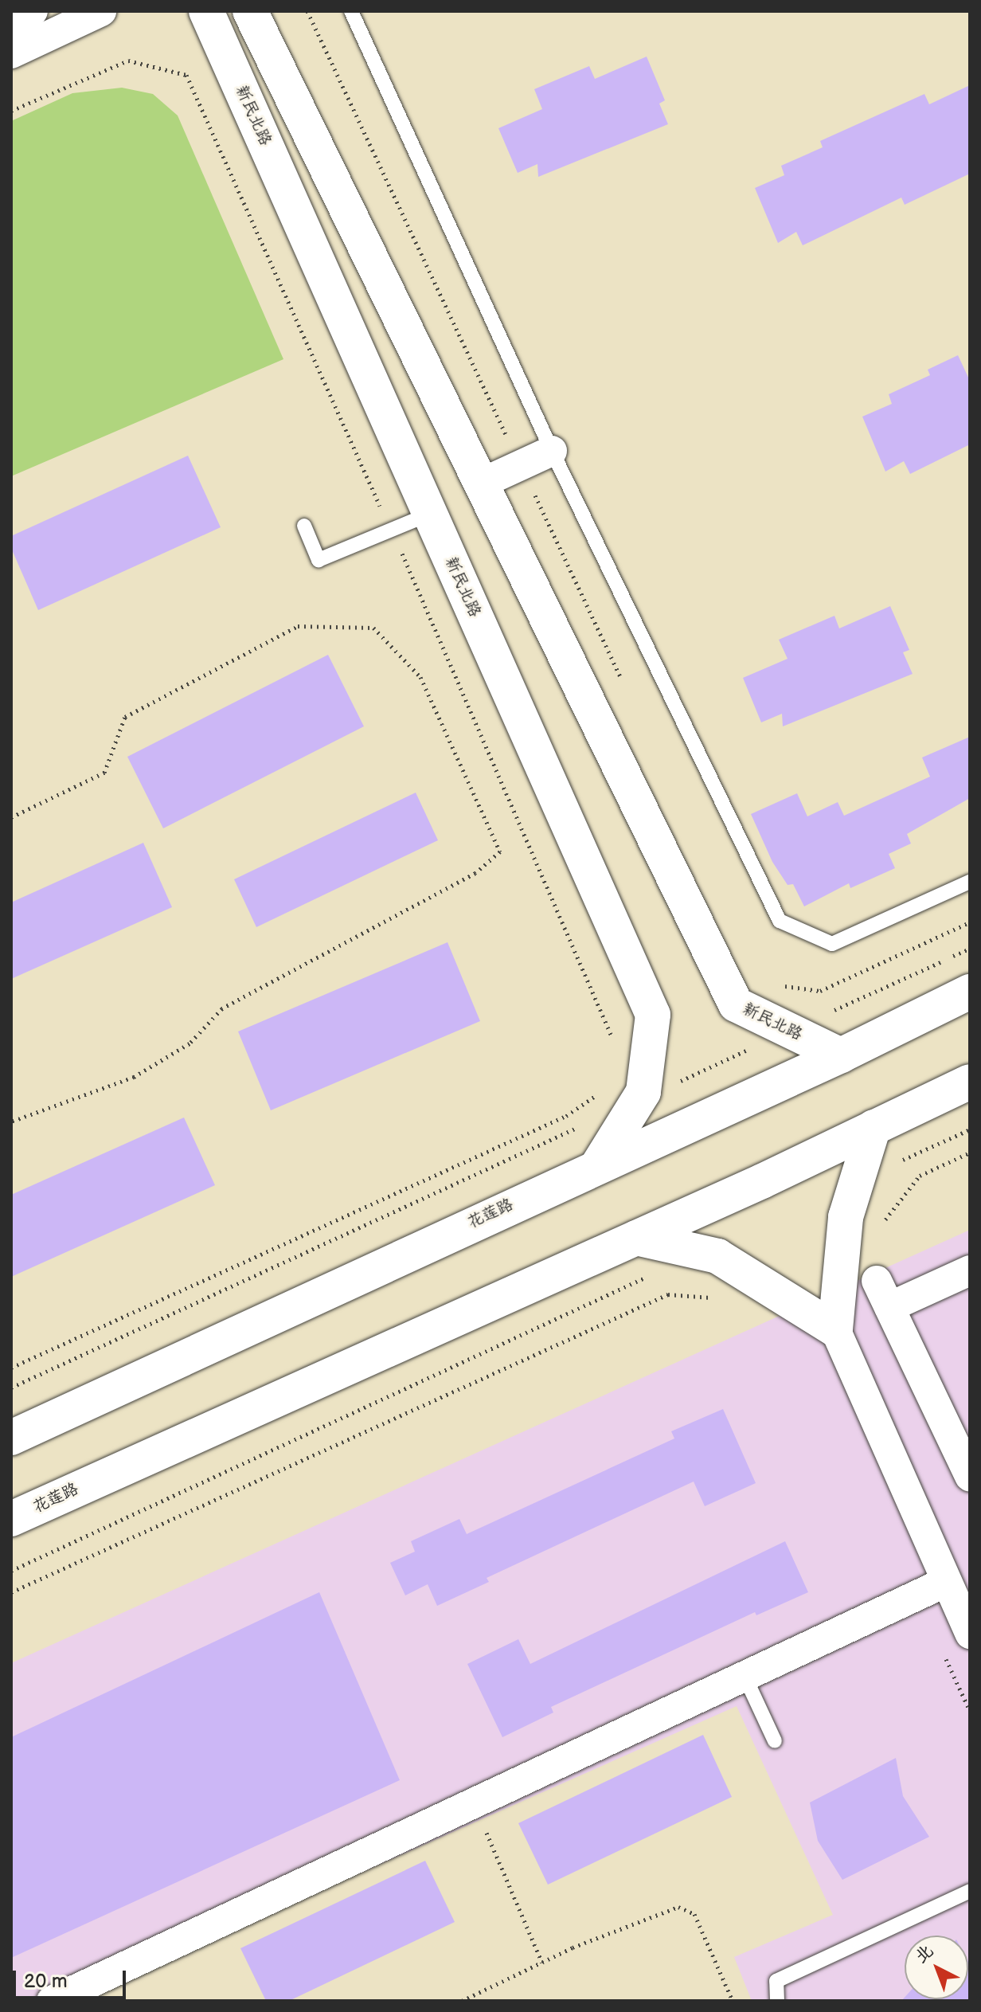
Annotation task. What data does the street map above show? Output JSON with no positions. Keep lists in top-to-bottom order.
{
  "streets": {
    "main road": ["新民北路", "花莲路"]
  },
  "crossings": [
    ["新民北路", "花莲路"]
  ],
  "scale_bar": "20 m",
  "north": "top left"
}
